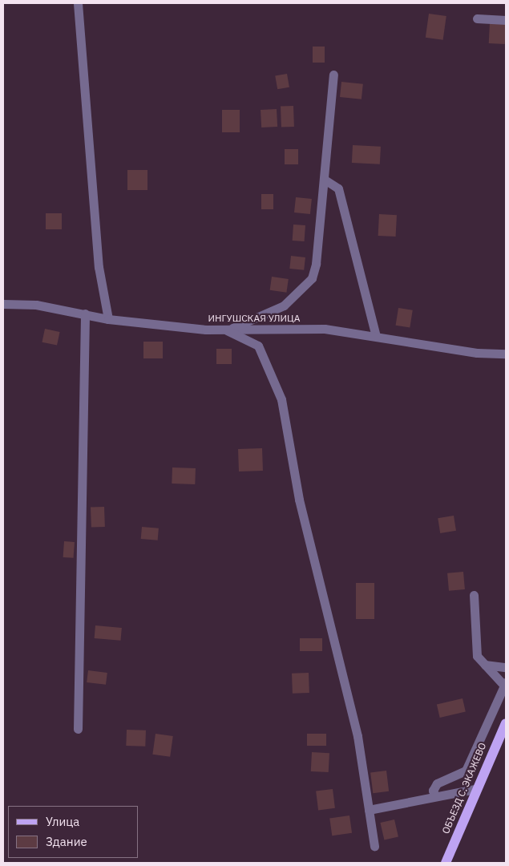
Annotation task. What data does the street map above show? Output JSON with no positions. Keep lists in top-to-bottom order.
{
  "streets": {
    "main road": ["ОБЪЕЗД С. ЭКАЖЕВО"],
    "street": ["ИНГУШСКАЯ УЛИЦА"]
  },
  "legend": ["Улица", "Здание"]
}
